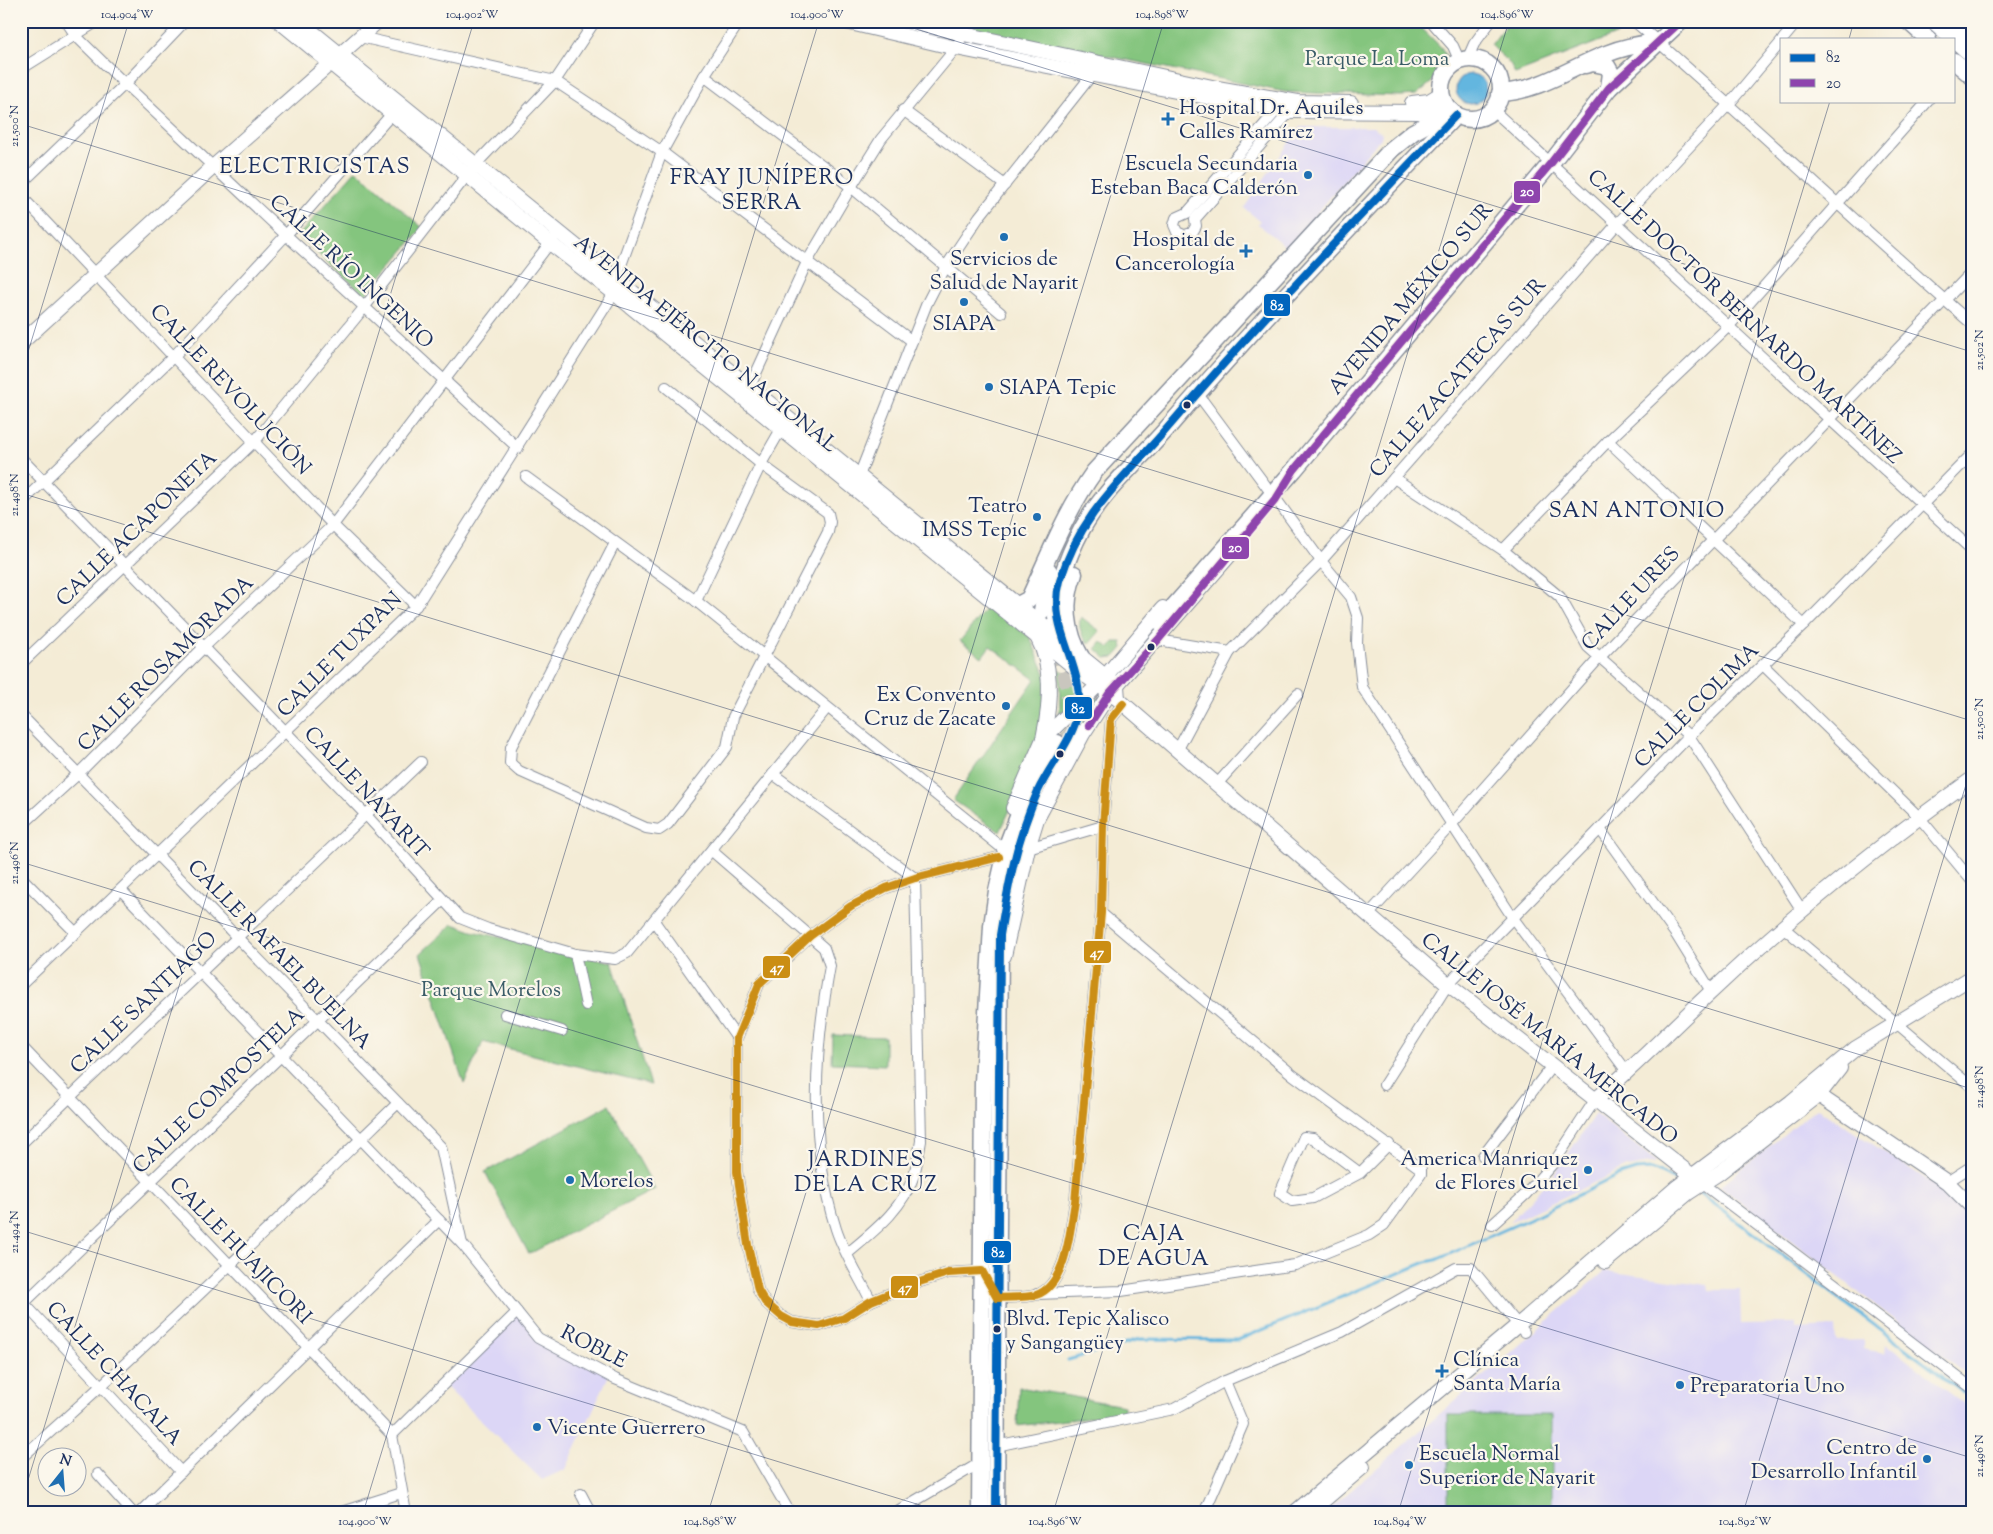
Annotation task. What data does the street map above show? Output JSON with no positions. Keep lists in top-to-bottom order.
{
  "streets": {
    "main road": ["AVENIDA MÉXICO SUR", "AVENIDA EJÉRCITO NACIONAL", "CALLE JOSÉ MARÍA MERCADO"],
    "street": [
      "CALLE RÍO INGENIO",
      "CALLE DOCTOR BERNARDO MARTÍNEZ",
      "CALLE ZACATECAS SUR",
      "CALLE REVOLUCIÓN",
      "CALLE ACAPONETA",
      "CALLE URES",
      "CALLE TUXPAN",
      "CALLE ROSAMORADA",
      "CALLE COLIMA",
      "CALLE NAYARIT",
      "CALLE RAFAEL BUELNA",
      "CALLE SANTIAGO",
      "CALLE COMPOSTELA",
      "CALLE HUAJICORI",
      "ROBLE",
      "CALLE CHACALA"
    ]
  },
  "crossings": [
    ["CALLE RÍO INGENIO", "CALLE ACAPONETA"],
    ["CALLE RÍO INGENIO", "CALLE TUXPAN"],
    ["CALLE RÍO INGENIO", "CALLE ROSAMORADA"],
    ["AVENIDA MÉXICO SUR", "CALLE DOCTOR BERNARDO MARTÍNEZ"],
    ["AVENIDA MÉXICO SUR", "AVENIDA EJÉRCITO NACIONAL"],
    ["AVENIDA MÉXICO SUR", "CALLE JOSÉ MARÍA MERCADO"],
    ["CALLE DOCTOR BERNARDO MARTÍNEZ", "CALLE ZACATECAS SUR"],
    ["CALLE DOCTOR BERNARDO MARTÍNEZ", "CALLE URES"],
    ["CALLE DOCTOR BERNARDO MARTÍNEZ", "CALLE COLIMA"],
    ["AVENIDA EJÉRCITO NACIONAL", "CALLE ACAPONETA"],
    ["AVENIDA EJÉRCITO NACIONAL", "CALLE TUXPAN"],
    ["AVENIDA EJÉRCITO NACIONAL", "CALLE ROSAMORADA"],
    ["AVENIDA EJÉRCITO NACIONAL", "CALLE JOSÉ MARÍA MERCADO"],
    ["CALLE ZACATECAS SUR", "CALLE JOSÉ MARÍA MERCADO"],
    ["CALLE REVOLUCIÓN", "CALLE ACAPONETA"],
    ["CALLE REVOLUCIÓN", "CALLE TUXPAN"],
    ["CALLE REVOLUCIÓN", "CALLE ROSAMORADA"],
    ["CALLE ACAPONETA", "CALLE NAYARIT"],
    ["CALLE URES", "CALLE JOSÉ MARÍA MERCADO"],
    ["CALLE TUXPAN", "CALLE NAYARIT"],
    ["CALLE TUXPAN", "CALLE RAFAEL BUELNA"],
    ["CALLE TUXPAN", "ROBLE"],
    ["CALLE ROSAMORADA", "CALLE NAYARIT"],
    ["CALLE ROSAMORADA", "CALLE RAFAEL BUELNA"],
    ["CALLE COLIMA", "CALLE JOSÉ MARÍA MERCADO"],
    ["CALLE NAYARIT", "CALLE SANTIAGO"],
    ["CALLE NAYARIT", "CALLE COMPOSTELA"],
    ["CALLE RAFAEL BUELNA", "CALLE SANTIAGO"],
    ["CALLE RAFAEL BUELNA", "CALLE COMPOSTELA"],
    ["CALLE RAFAEL BUELNA", "ROBLE"],
    ["CALLE SANTIAGO", "CALLE HUAJICORI"],
    ["CALLE SANTIAGO", "ROBLE"],
    ["CALLE COMPOSTELA", "CALLE HUAJICORI"],
    ["CALLE COMPOSTELA", "ROBLE"],
    ["CALLE COMPOSTELA", "CALLE CHACALA"]
  ],
  "districts": [
    "ELECTRICISTAS",
    "FRAY JUNÍPERO SERRA",
    "SAN ANTONIO",
    "JARDINES DE LA CRUZ",
    "CAJA DE AGUA"
  ],
  "parks": ["Parque La Loma", "Parque Morelos"],
  "places": {
    "health": ["Hospital Dr. Aquiles Calles Ramírez", "Hospital de Cancerología", "Clínica Santa María"],
    "other": [
      "Escuela Secundaria Esteban Baca Calderón",
      "Servicios de Salud de Nayarit",
      "SIAPA",
      "SIAPA Tepic",
      "Teatro IMSS Tepic",
      "Ex Convento Cruz de Zacate",
      "America Manriquez de Flores Curiel",
      "Morelos",
      "Blvd. Tepic Xalisco y Sangangüey",
      "Preparatoria Uno",
      "Vicente Guerrero",
      "Centro de Desarrollo Infantil",
      "Escuela Normal Superior de Nayarit"
    ]
  },
  "lines": ["transit line 20", "transit line 82", "transit line 47"],
  "legend": ["82", "20"],
  "north": "top",
  "coordinates": [
    "104.904°W",
    "104.902°W",
    "104.900°W",
    "104.898°W",
    "104.896°W",
    "21.500°N",
    "21.502°N",
    "21.498°N",
    "21.496°N",
    "21.494°N",
    "104.894°W",
    "104.892°W"
  ]
}
